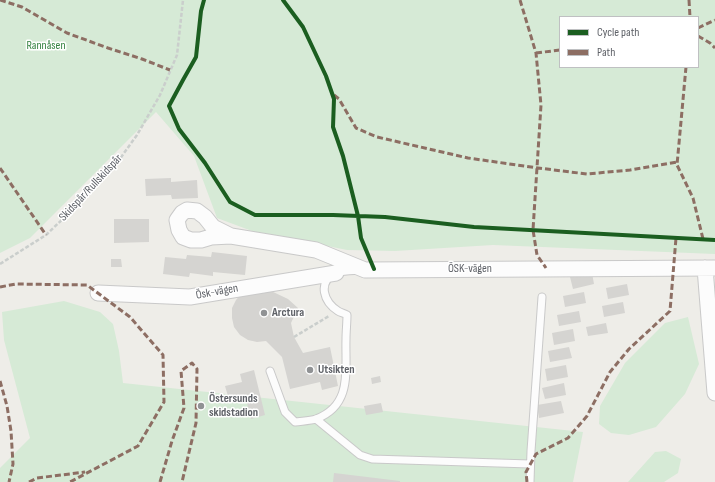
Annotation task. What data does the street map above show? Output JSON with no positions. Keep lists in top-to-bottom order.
{
  "streets": {
    "street": ["ÖSK-vägen", "Ösk-vägen"],
    "path": ["Skidspår/Rullskidspår"]
  },
  "parks": ["Rannåsen"],
  "places": ["Arctura", "Utsikten", "Östersunds skidstadion"],
  "legend": ["Cycle path", "Path"]
}
